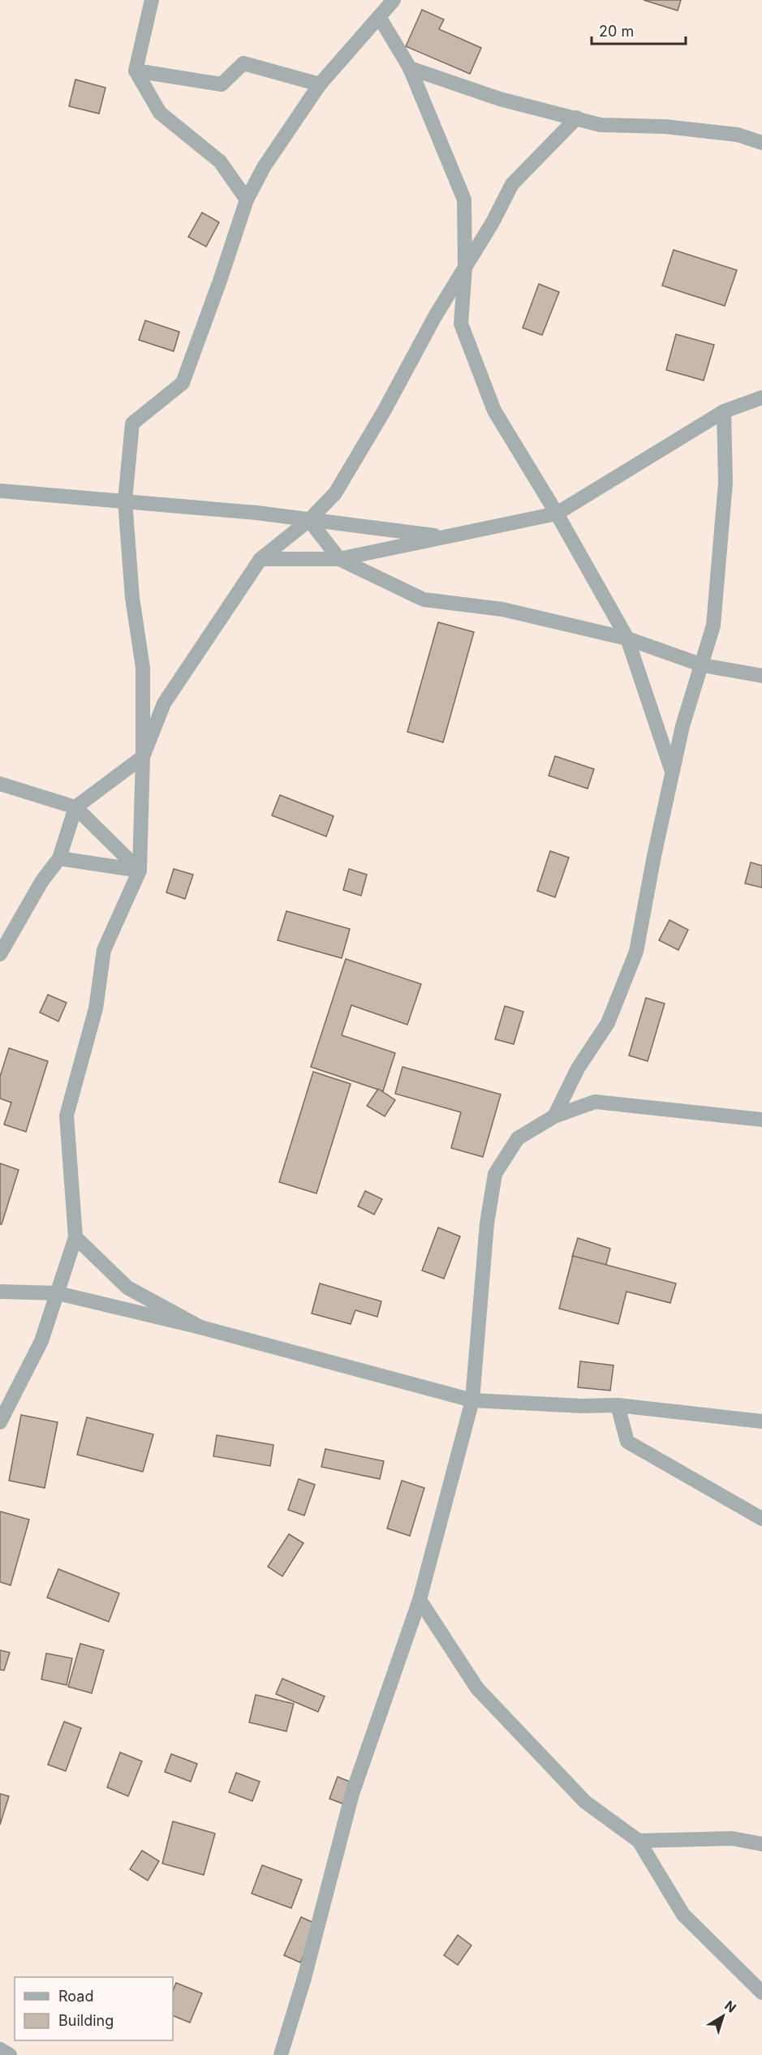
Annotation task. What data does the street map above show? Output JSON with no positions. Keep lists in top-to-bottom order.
{
  "legend": ["Road", "Building"],
  "scale_bar": "20 m",
  "north": "top right"
}
